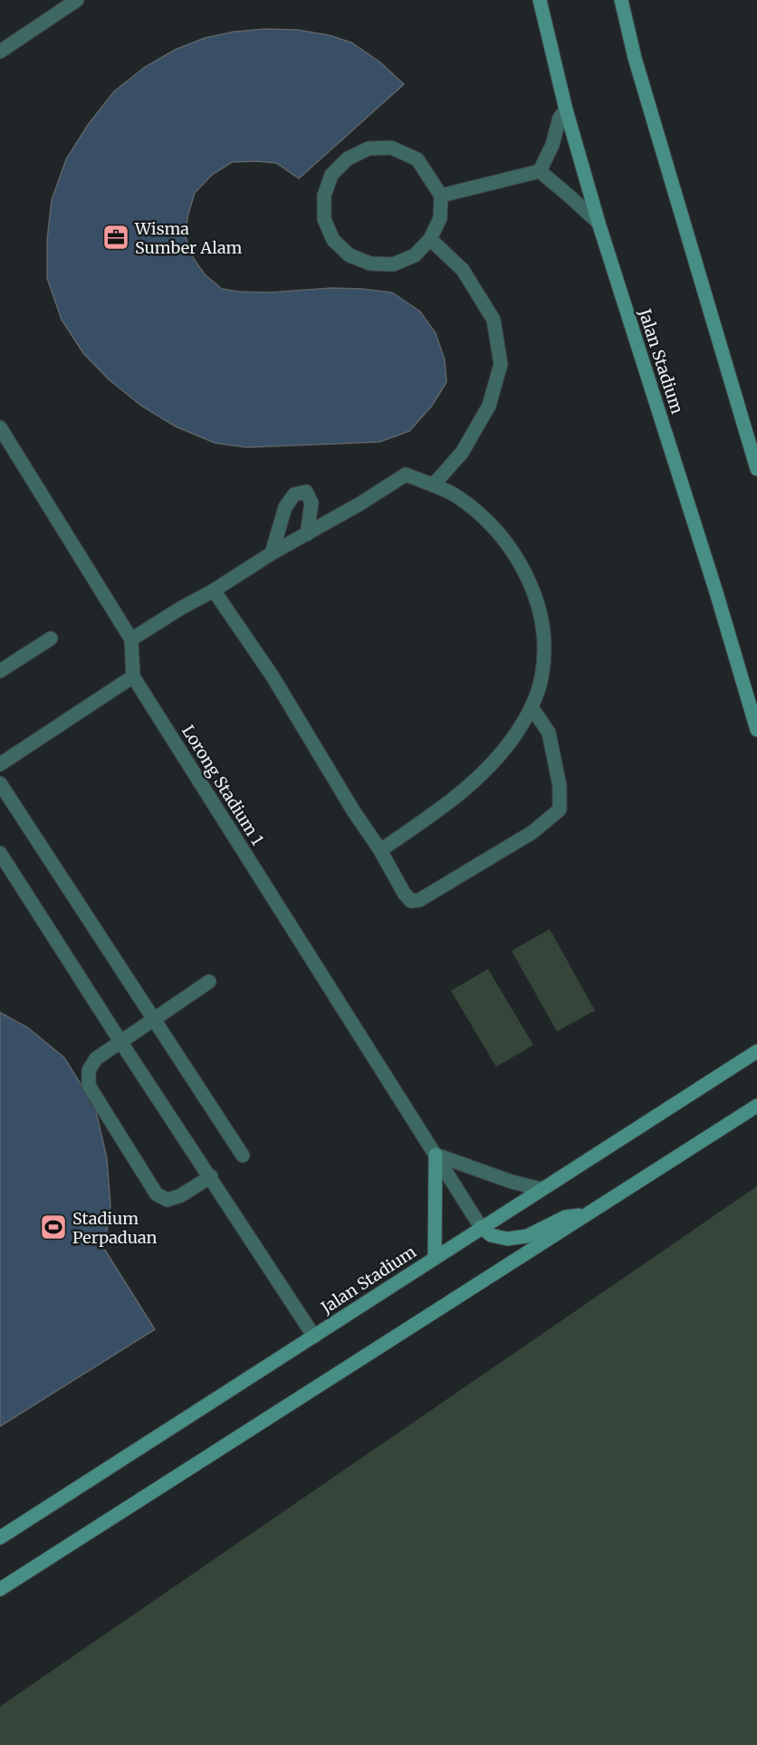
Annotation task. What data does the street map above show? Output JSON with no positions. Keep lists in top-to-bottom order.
{
  "streets": {
    "street": ["Jalan Stadium", "Lorong Stadium 1"]
  },
  "crossings": [
    ["Jalan Stadium", "Lorong Stadium 1"]
  ],
  "places": {
    "office": ["Wisma Sumber Alam"],
    "sports": ["Stadium Perpaduan"]
  }
}
